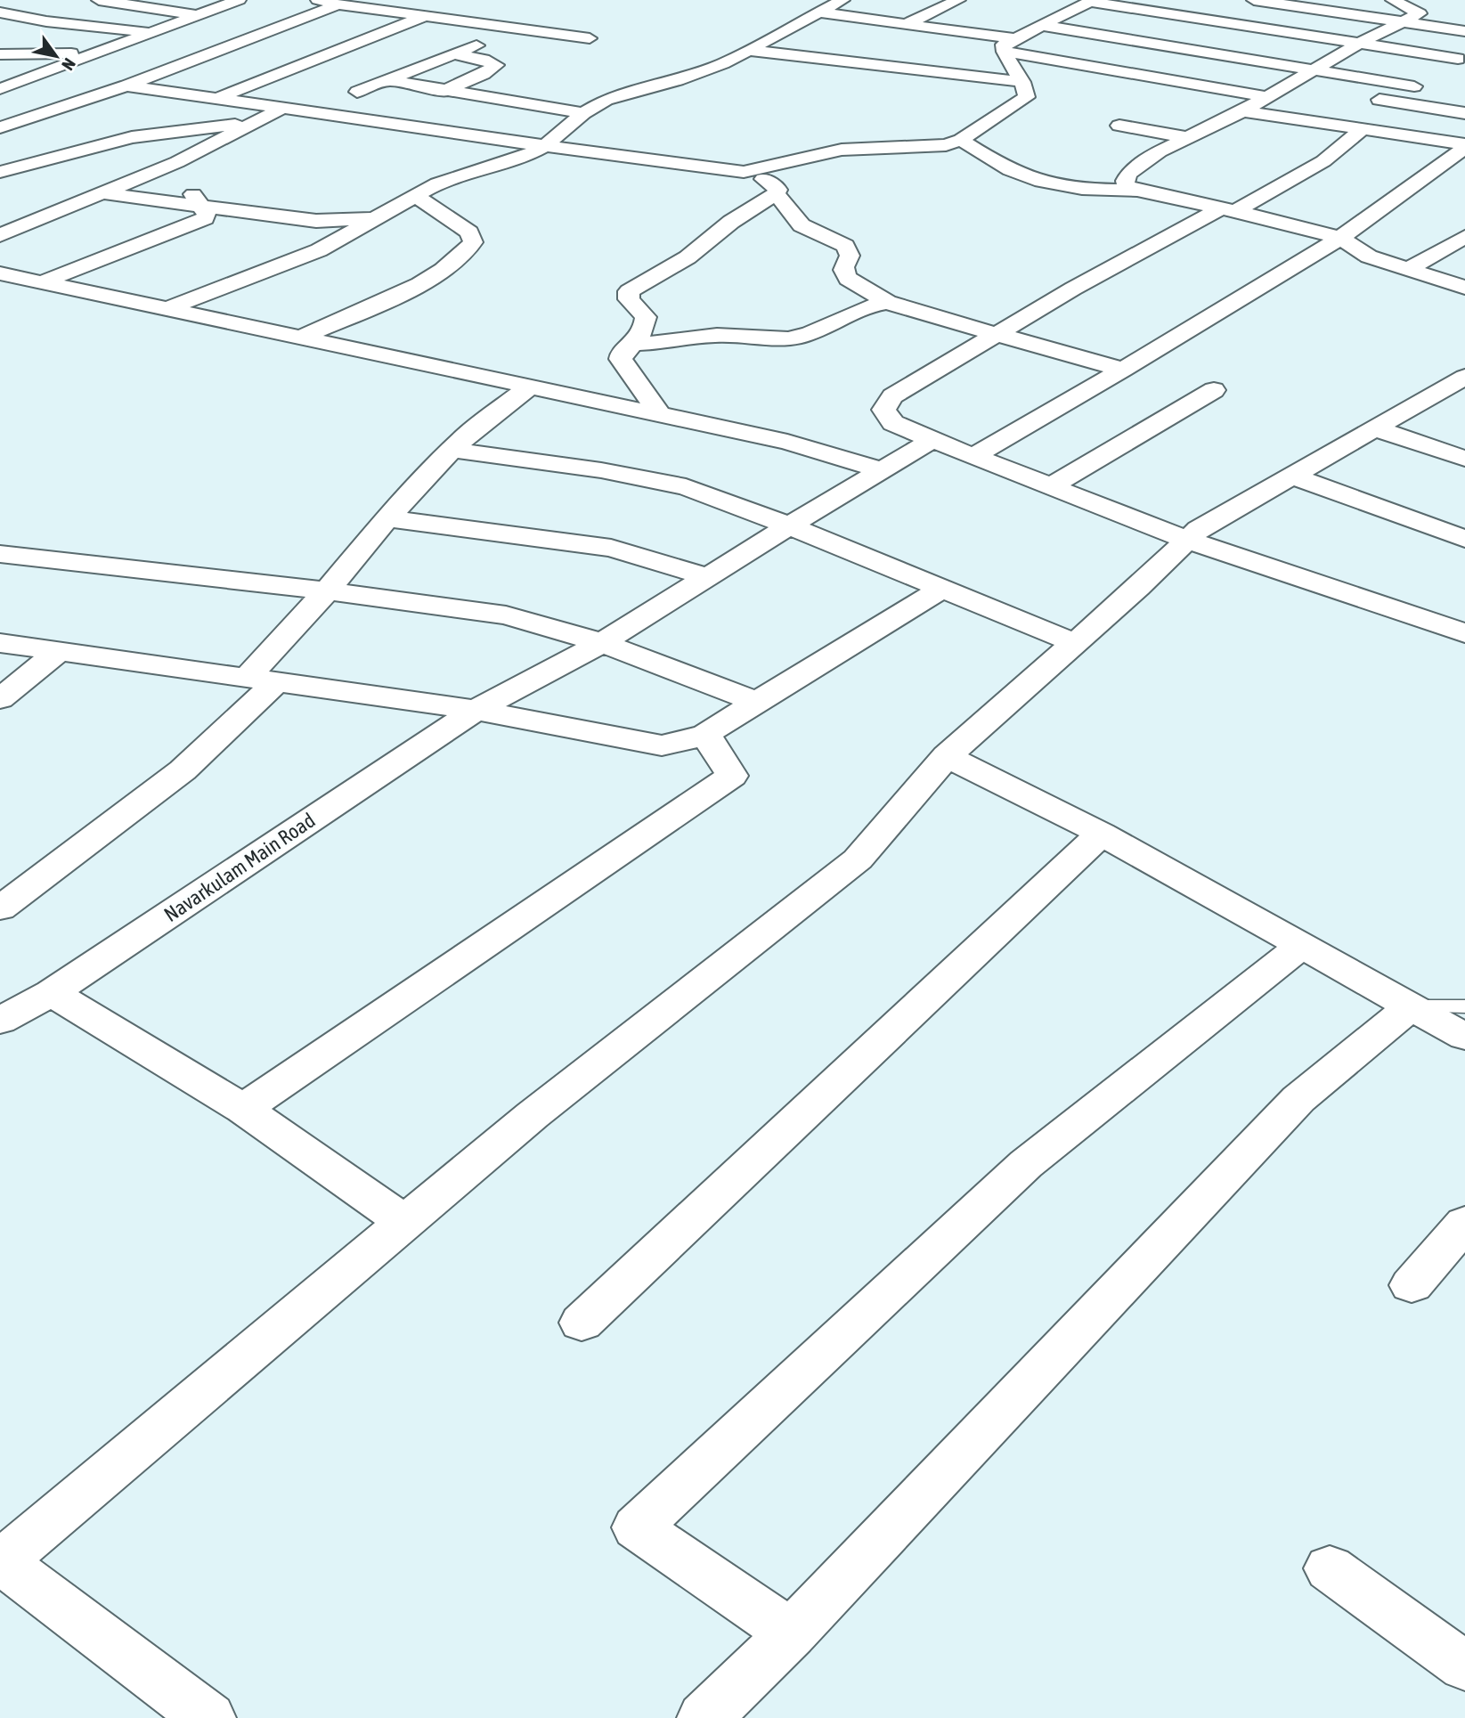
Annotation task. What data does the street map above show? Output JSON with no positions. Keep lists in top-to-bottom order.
{
  "streets": {
    "street": ["Navarkulam Main Road"]
  },
  "north": "bottom right"
}
